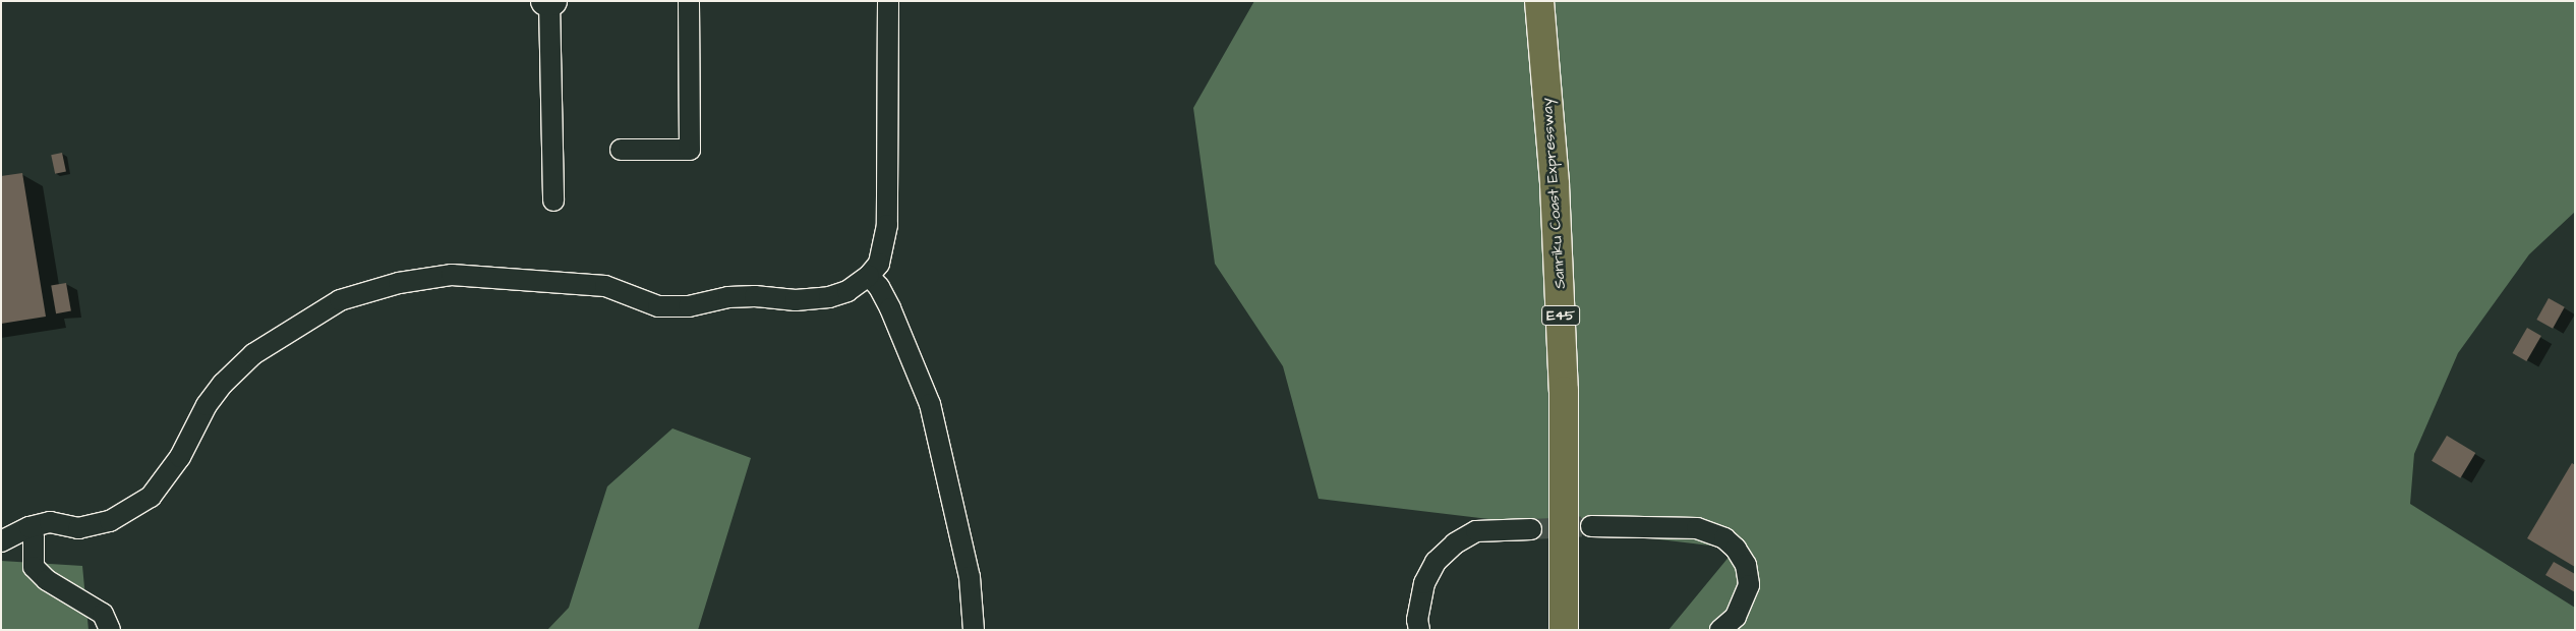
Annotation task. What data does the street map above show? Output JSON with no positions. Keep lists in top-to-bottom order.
{
  "streets": {
    "highway": ["Sanriku Coast Expressway", "E45"]
  }
}
